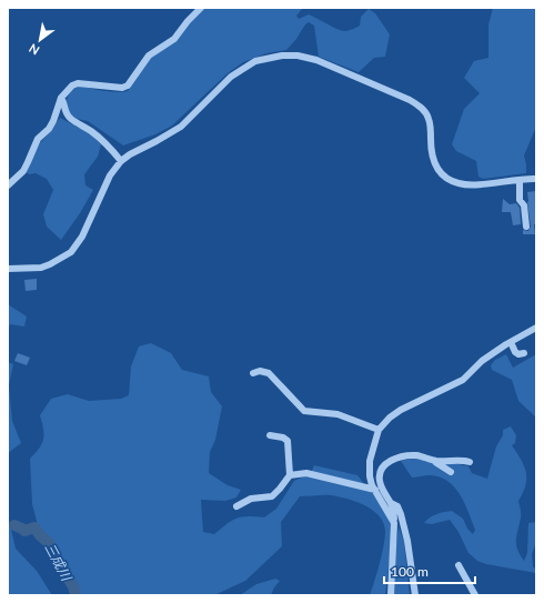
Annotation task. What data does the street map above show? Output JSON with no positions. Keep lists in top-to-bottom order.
{
  "water": ["三成川"],
  "scale_bar": "100 m",
  "north": "bottom left"
}
